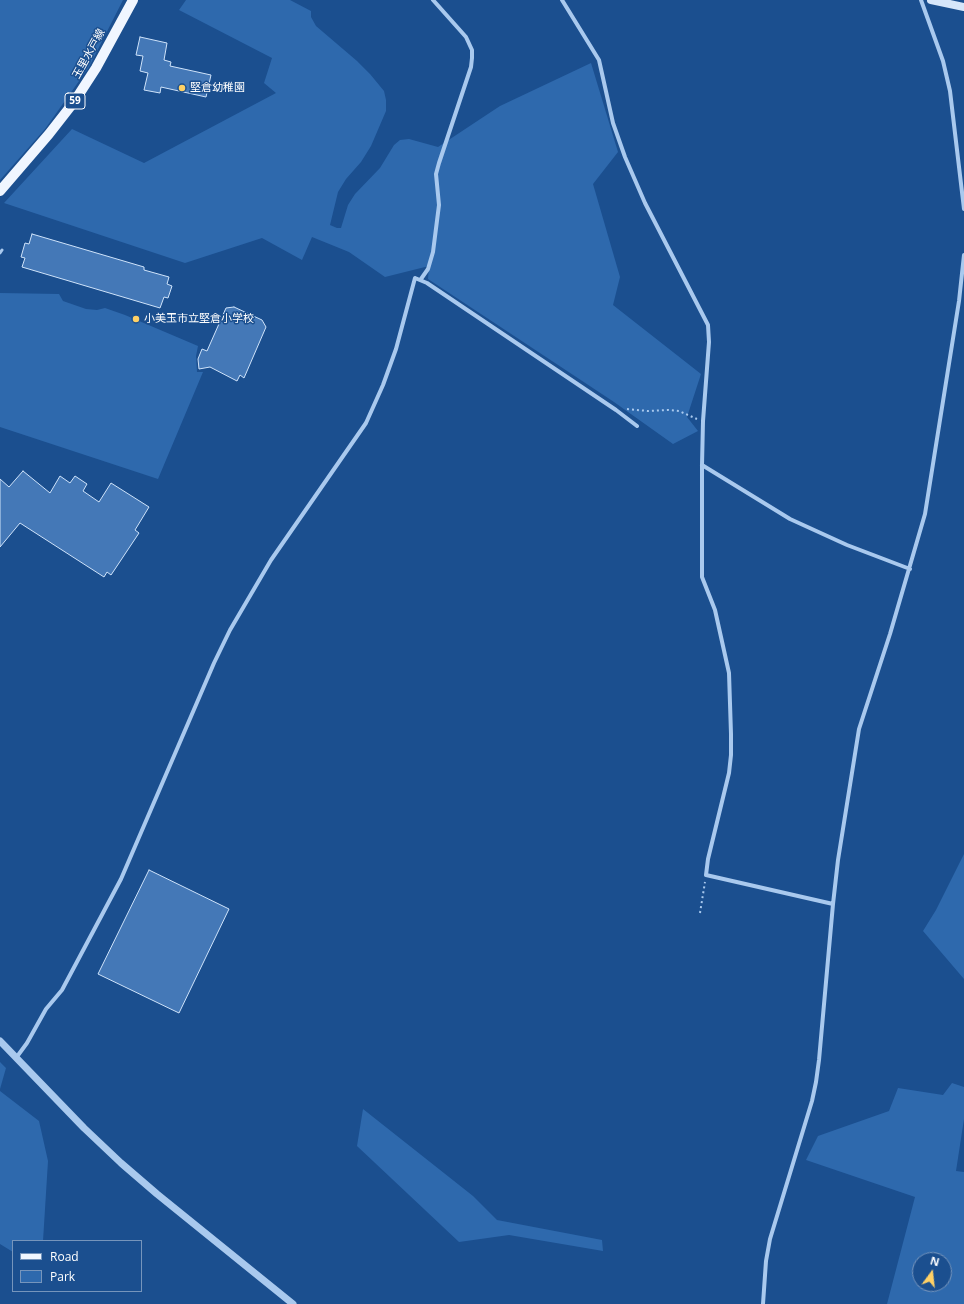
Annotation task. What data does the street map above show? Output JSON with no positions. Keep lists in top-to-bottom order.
{
  "streets": {
    "main road": ["玉里水戸線", "59"]
  },
  "places": ["堅倉幼稚園", "小美玉市立堅倉小学校"],
  "legend": ["Road", "Park"],
  "north": "top"
}
